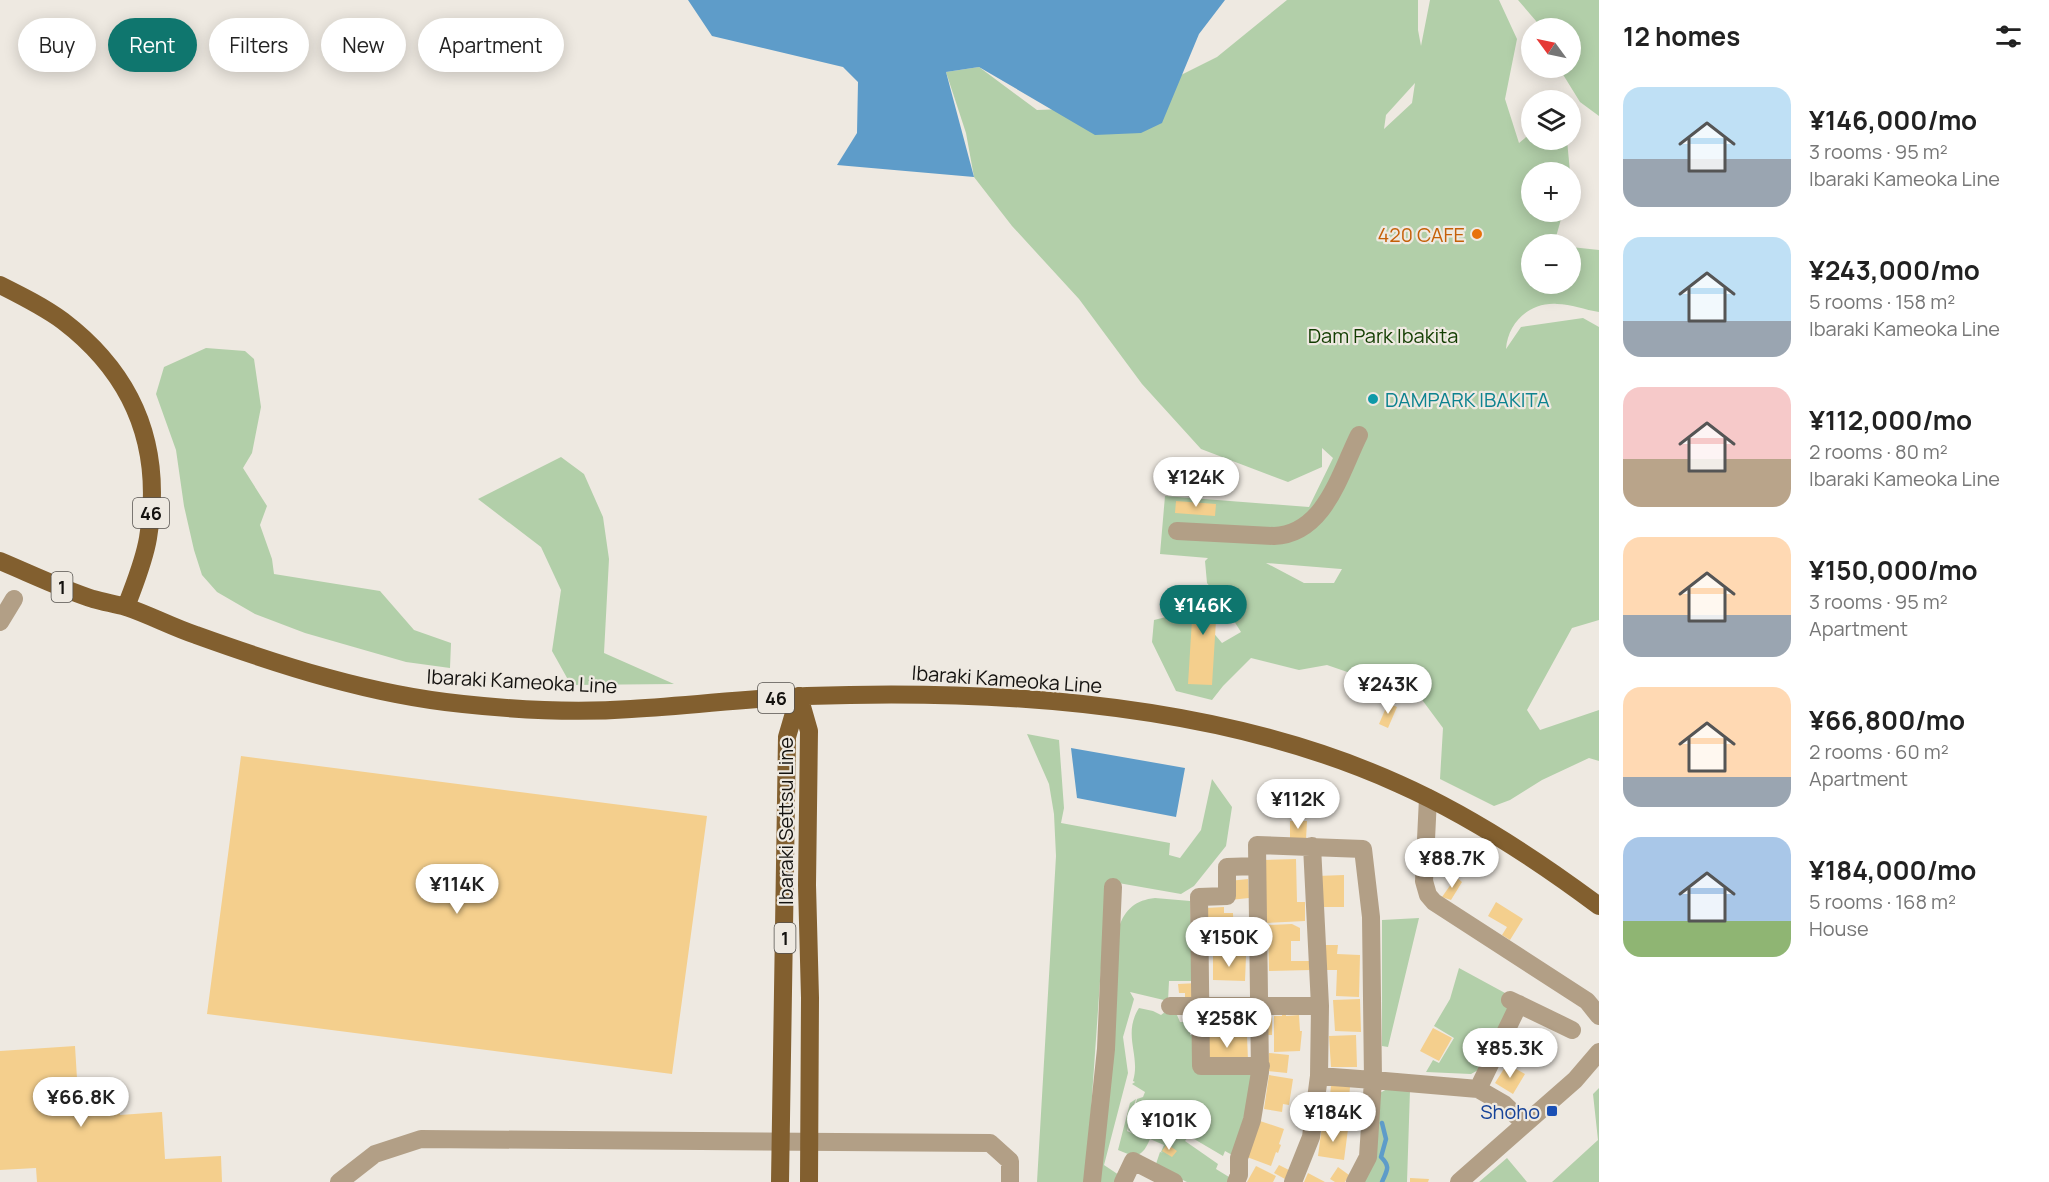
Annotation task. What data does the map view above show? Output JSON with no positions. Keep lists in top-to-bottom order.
{
  "streets": {
    "main road": [
      "46",
      "1",
      "Ibaraki Kameoka Line",
      "Ibaraki Settsu Line"
    ]
  },
  "crossings": [
    ["46", "1"],
    ["46", "Ibaraki Kameoka Line"],
    ["1", "Ibaraki Kameoka Line"],
    ["Ibaraki Kameoka Line", "Ibaraki Settsu Line"]
  ],
  "parks": ["Dam Park Ibakita"],
  "places": {
    "other": ["420 CAFE", "DAMPARK IBAKITA"],
    "transit": ["Shoho"]
  },
  "north": "top left",
  "page": {
    "heading": "12 homes",
    "map_buttons": ["+", "−"],
    "chip": [
      "Buy",
      "Rent",
      "Filters",
      "New",
      "Apartment"
    ],
    "list": [
      {
        "name": "¥146,000/mo",
        "note": "3 rooms · 95 m² · Ibaraki Kameoka Line"
      },
      {
        "name": "¥243,000/mo",
        "note": "5 rooms · 158 m² · Ibaraki Kameoka Line"
      },
      {
        "name": "¥112,000/mo",
        "note": "2 rooms · 80 m² · Ibaraki Kameoka Line"
      },
      {
        "name": "¥150,000/mo",
        "note": "3 rooms · 95 m² · Apartment"
      },
      {
        "name": "¥66,800/mo",
        "note": "2 rooms · 60 m² · Apartment"
      },
      {
        "name": "¥184,000/mo",
        "note": "5 rooms · 168 m² · House"
      }
    ],
    "price": [
      "¥124K",
      "¥146K",
      "¥243K",
      "¥112K",
      "¥88.7K",
      "¥114K",
      "¥150K",
      "¥258K",
      "¥85.3K",
      "¥66.8K",
      "¥184K",
      "¥101K"
    ]
  }
}
